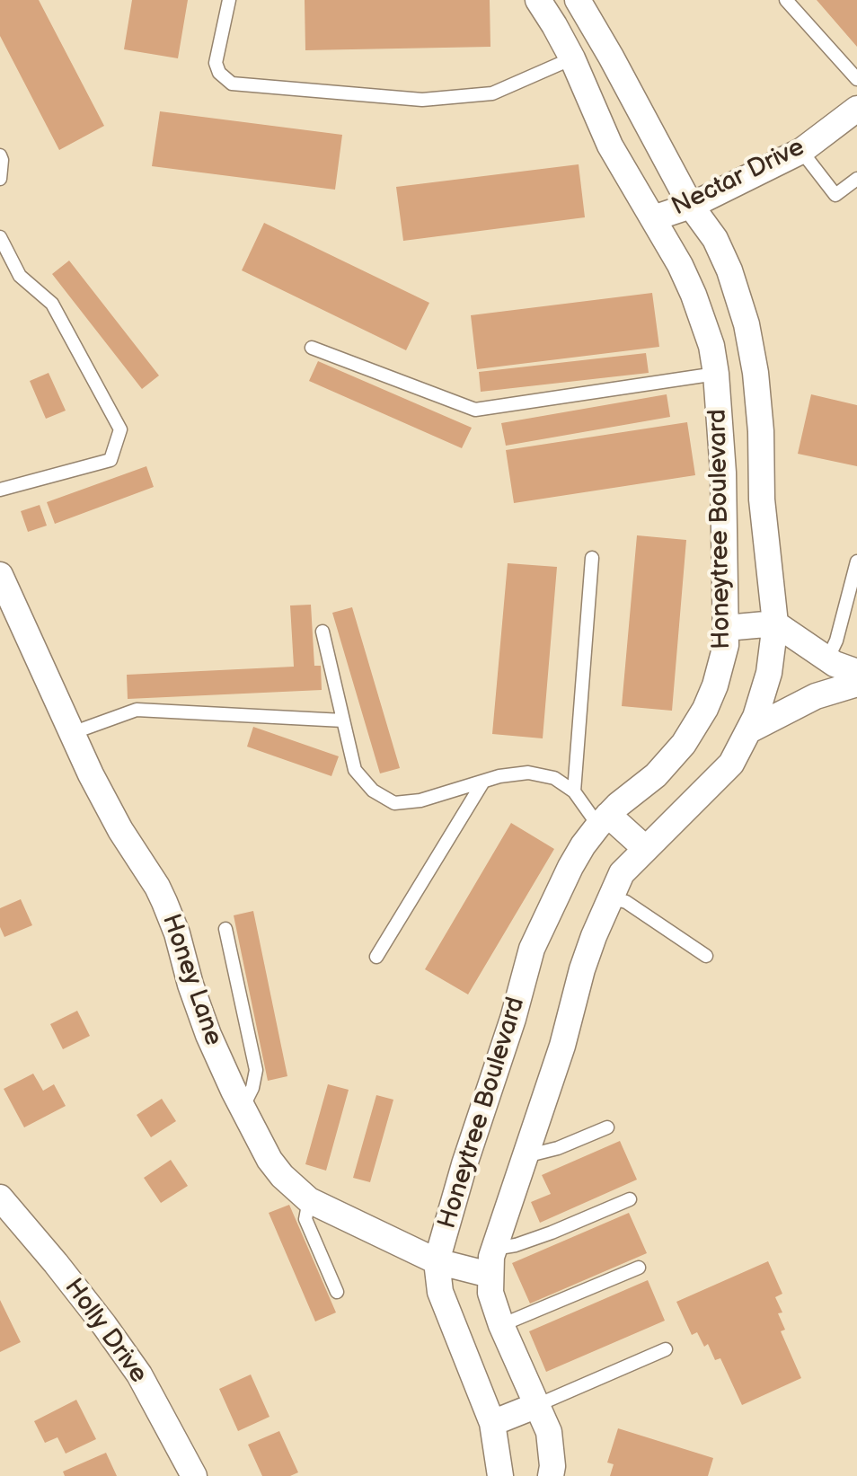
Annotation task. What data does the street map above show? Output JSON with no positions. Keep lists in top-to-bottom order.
{
  "streets": {
    "street": [
      "Nectar Drive",
      "Honeytree Boulevard",
      "Honey Lane",
      "Holly Drive"
    ]
  },
  "crossings": [
    ["Nectar Drive", "Honeytree Boulevard"],
    ["Honeytree Boulevard", "Honey Lane"]
  ]
}
